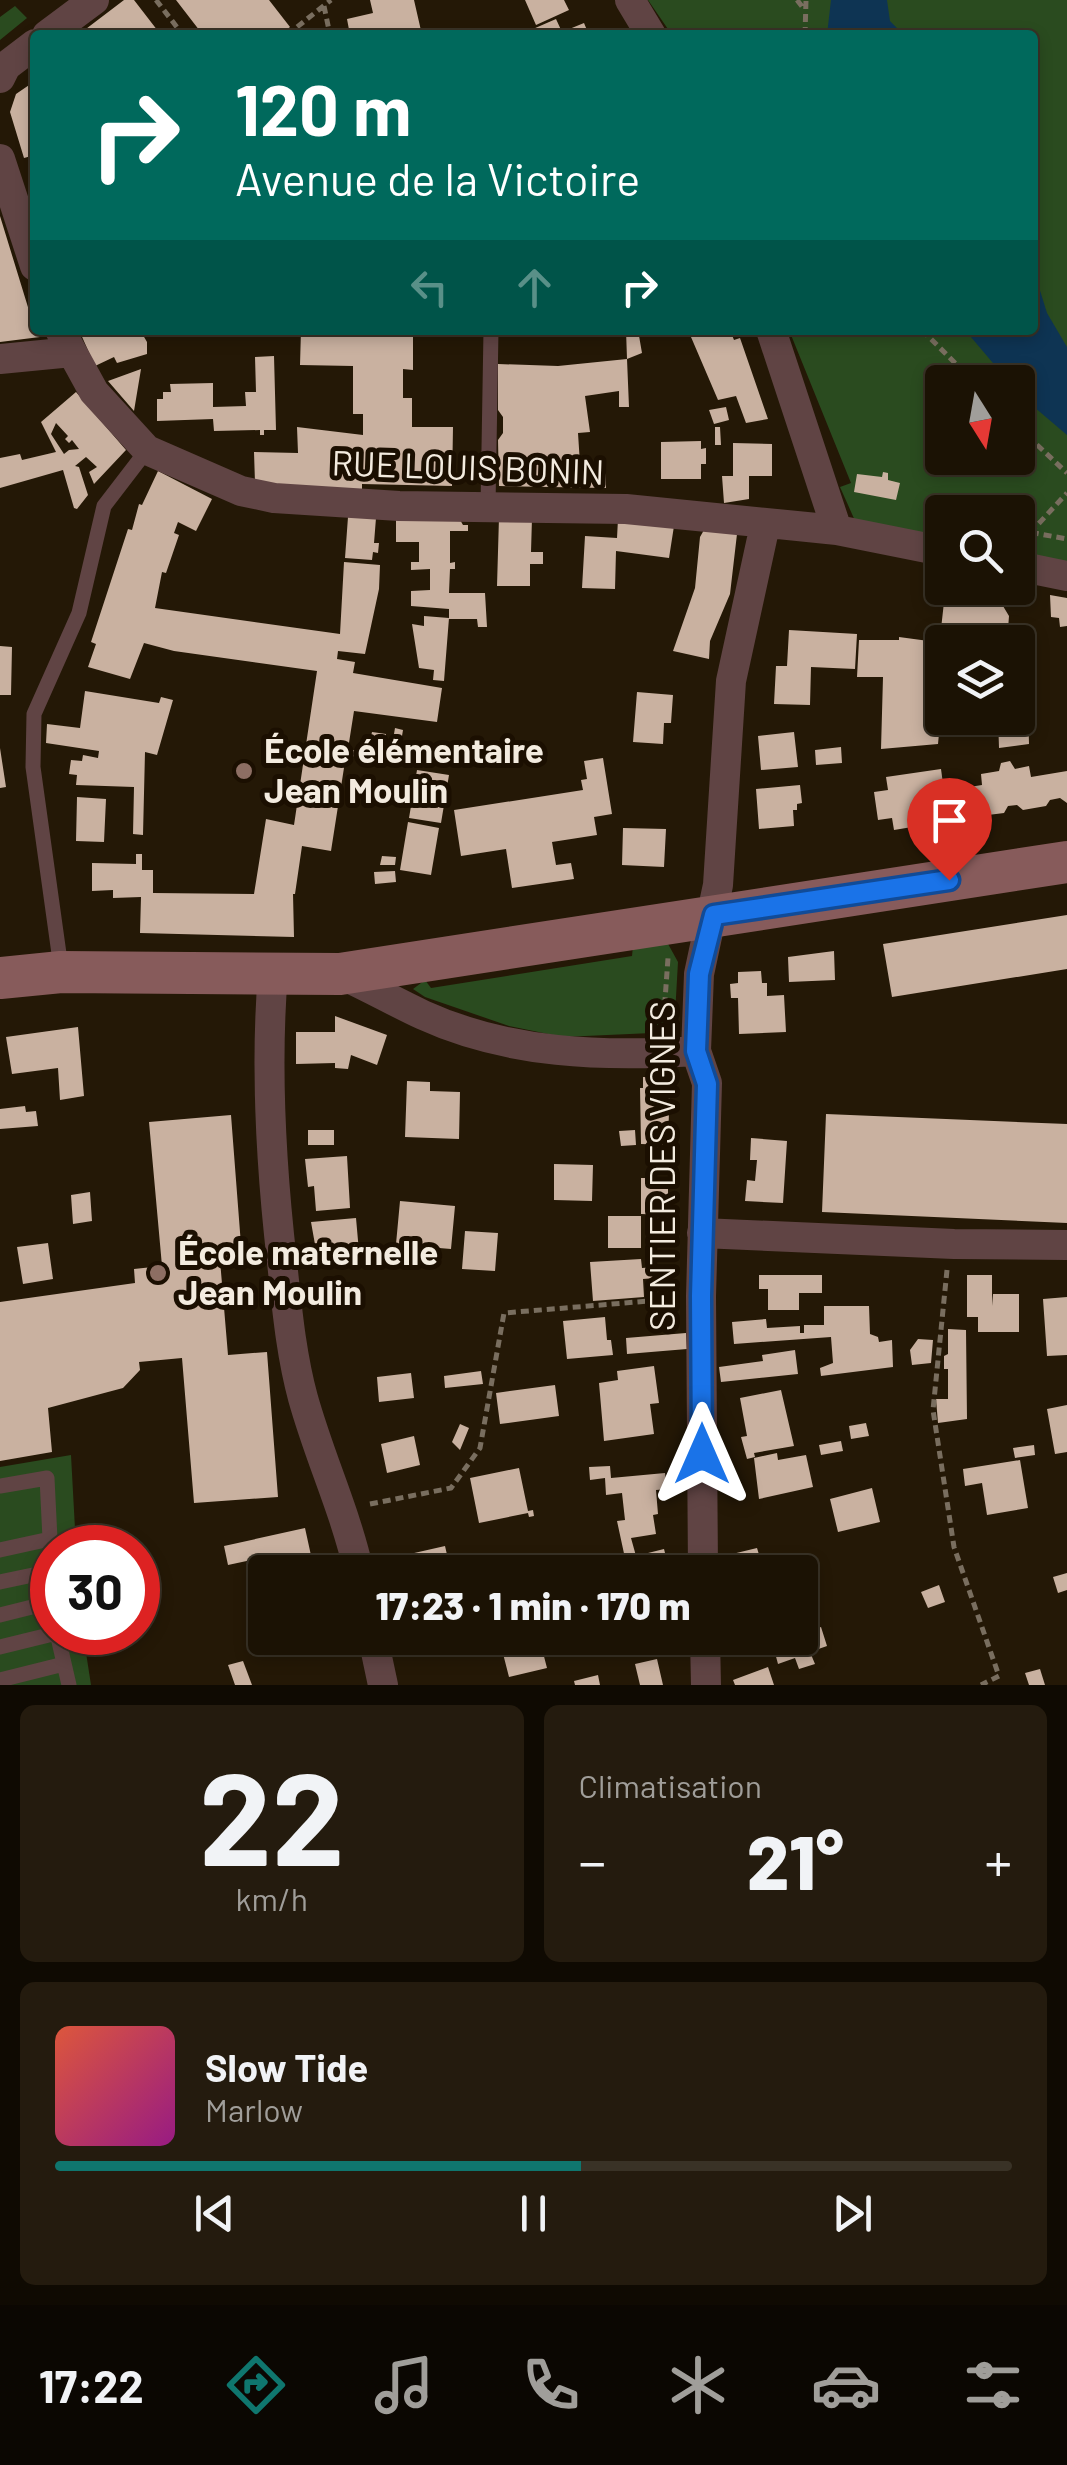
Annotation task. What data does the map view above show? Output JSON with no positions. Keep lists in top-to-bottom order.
{
  "streets": {
    "street": ["RUE LOUIS BONIN", "SENTIER DES VIGNES"]
  },
  "crossings": [
    ["RUE LOUIS BONIN", "SENTIER DES VIGNES"]
  ],
  "places": ["École élémentaire Jean Moulin", "École maternelle Jean Moulin"],
  "north": "bottom",
  "page": {
    "turn": ["120 m", "Avenue de la Victoire"],
    "limit": "30",
    "trip": "17:23 · 1 min · 170 m",
    "tile": [
      ["22", "km/h"],
      "Climatisation"
    ],
    "heat": ["−", "21°", "+"],
    "song": ["Slow Tide", "Marlow"],
    "tabs": "17:22"
  }
}
